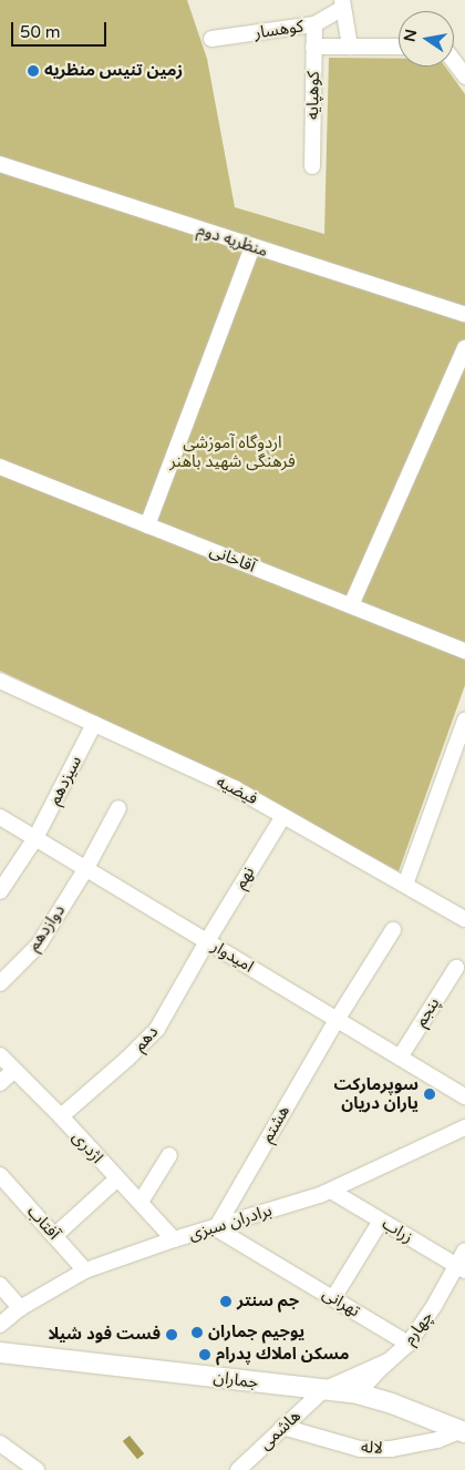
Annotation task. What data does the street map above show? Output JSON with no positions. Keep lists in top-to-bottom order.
{
  "streets": {
    "main road": ["جماران"],
    "street": [
      "کوهسار",
      "کوهپایه",
      "منظریه دوم",
      "آقاخانی",
      "سیزدهم",
      "فیضیه",
      "نهم",
      "دوازدهم",
      "امیدوار",
      "پنجم",
      "دهم",
      "هشتم",
      "اژدری",
      "آفتاب",
      "برادران سبزی",
      "زراب",
      "تهرانی",
      "چهارم",
      "هاشمی",
      "لاله"
    ]
  },
  "crossings": [
    ["کوهسار", "کوهپایه"],
    ["سیزدهم", "فیضیه"],
    ["سیزدهم", "امیدوار"],
    ["فیضیه", "نهم"],
    ["نهم", "امیدوار"],
    ["نهم", "دهم"],
    ["دوازدهم", "امیدوار"],
    ["امیدوار", "پنجم"],
    ["امیدوار", "دهم"],
    ["امیدوار", "هشتم"],
    ["دهم", "اژدری"],
    ["هشتم", "برادران سبزی"],
    ["هشتم", "تهرانی"],
    ["اژدری", "برادران سبزی"],
    ["آفتاب", "برادران سبزی"],
    ["برادران سبزی", "زراب"],
    ["برادران سبزی", "تهرانی"],
    ["زراب", "چهارم"],
    ["تهرانی", "چهارم"],
    ["چهارم", "جماران"],
    ["چهارم", "هاشمی"],
    ["جماران", "هاشمی"],
    ["جماران", "لاله"],
    ["هاشمی", "لاله"]
  ],
  "parks": ["اردوگاه آموزشی فرهنگی شهید باهنر"],
  "places": [
    "زمین تنیس منظریه",
    "سوپرمارکت یاران دریان",
    "جم سنتر",
    "یوجیم جماران",
    "فست فود شیلا",
    "مسكن املاك پدرام"
  ],
  "scale_bar": "50 m",
  "north": "left"
}
